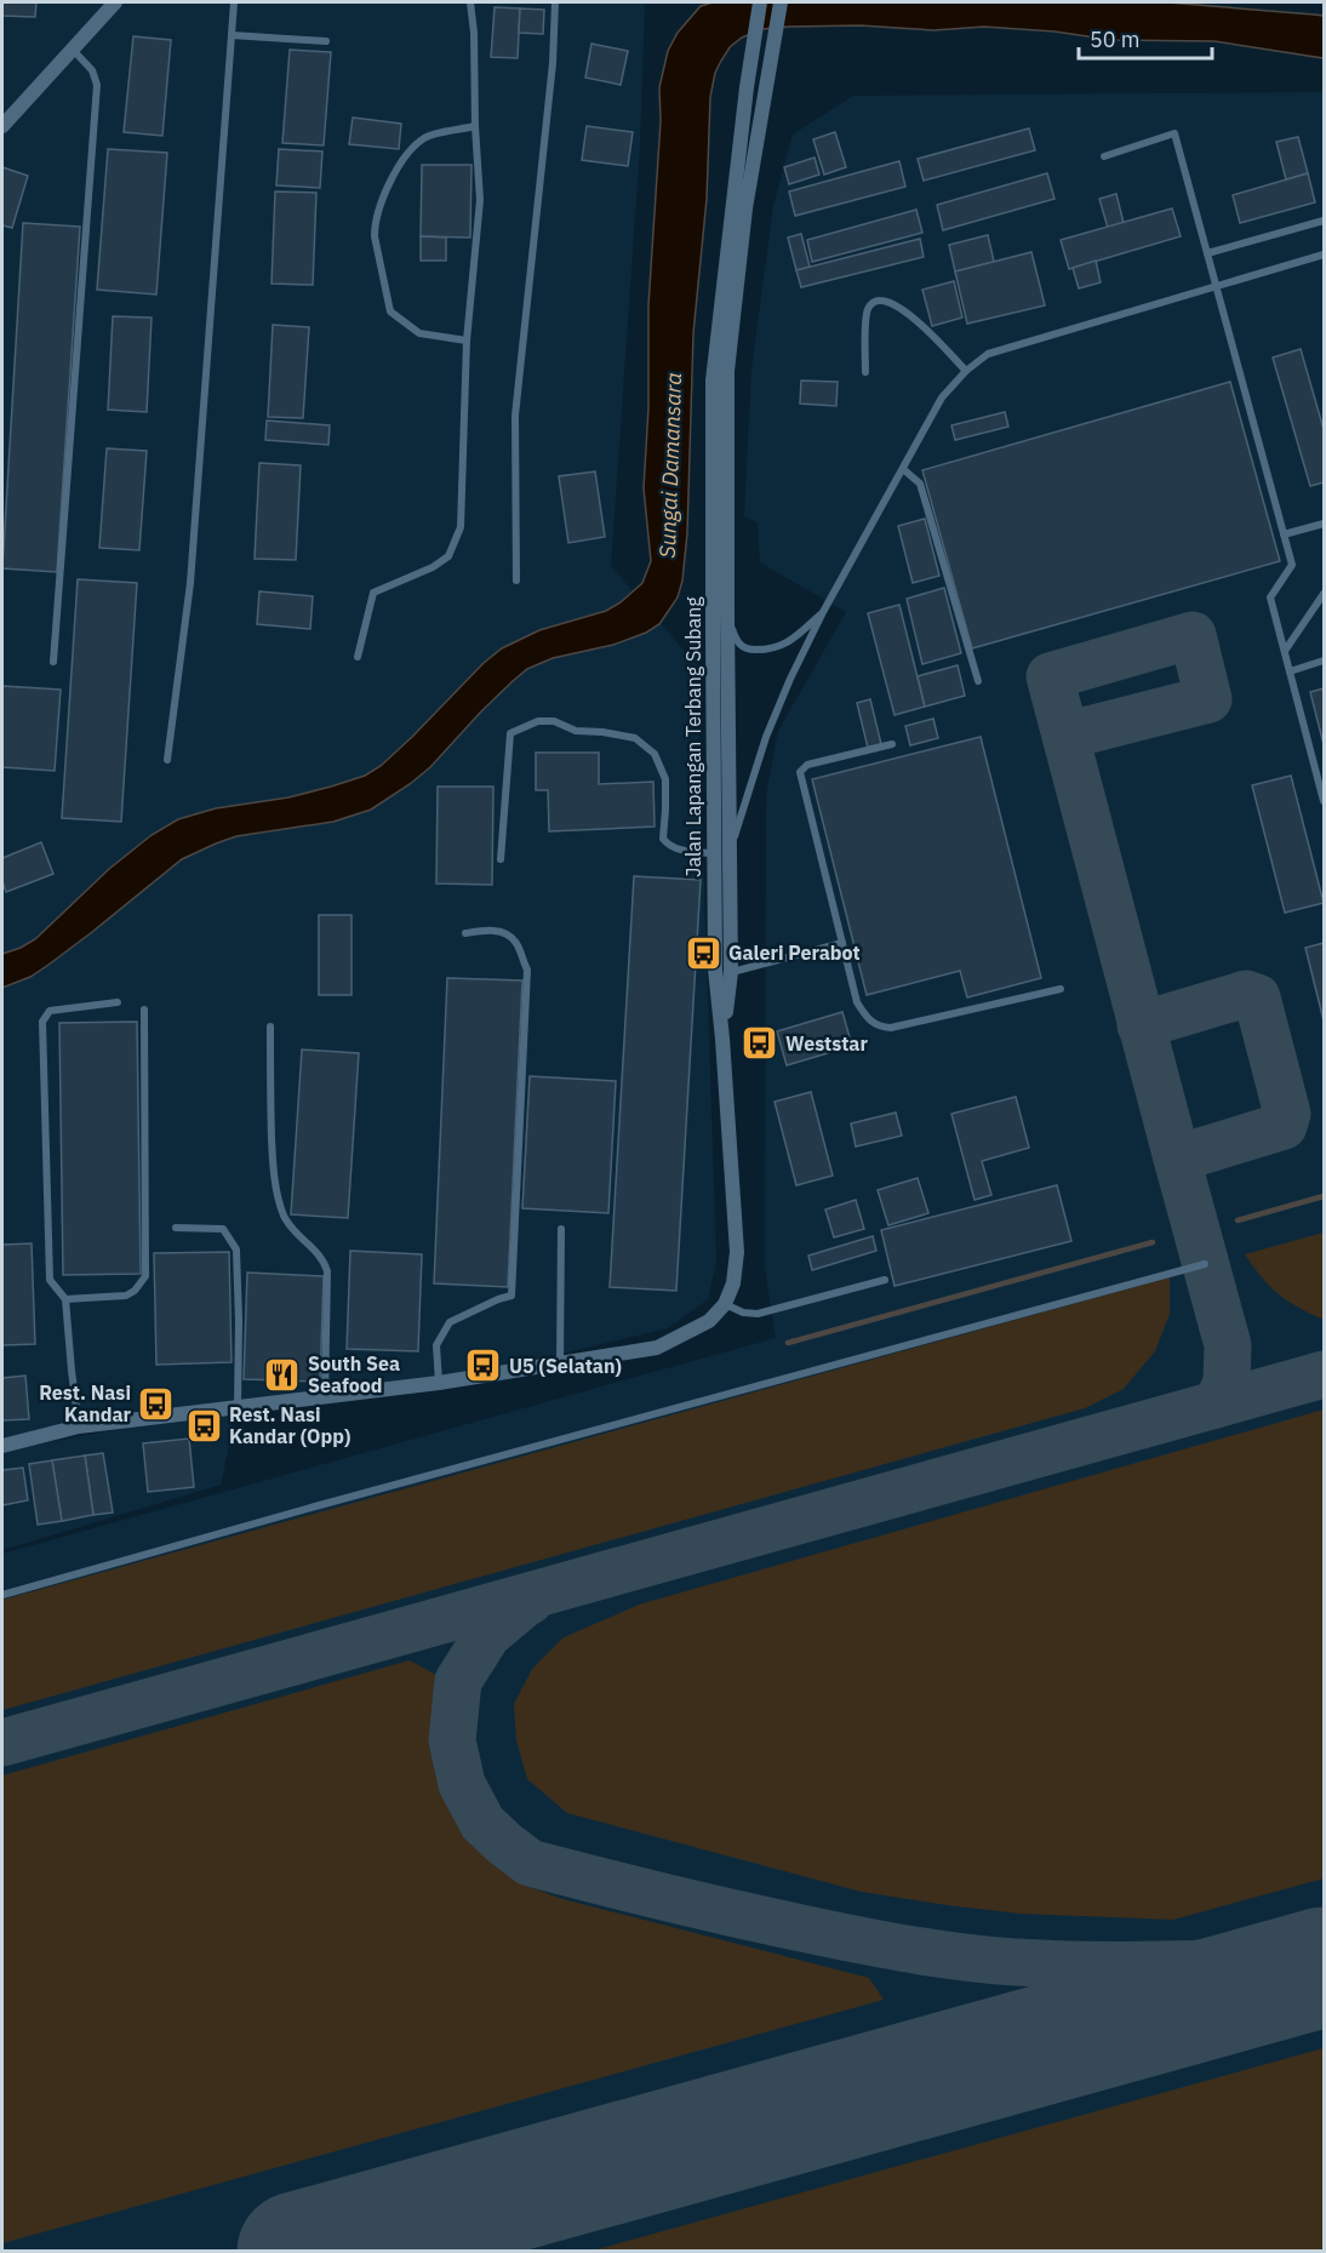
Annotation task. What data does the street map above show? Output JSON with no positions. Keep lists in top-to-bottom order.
{
  "streets": {
    "street": ["Jalan Lapangan Terbang Subang"]
  },
  "water": ["Sungai Damansara"],
  "places": {
    "bus stop": [
      "Galeri Perabot",
      "Weststar",
      "U5 (Selatan)",
      "Rest. Nasi Kandar",
      "Rest. Nasi Kandar (Opp)"
    ],
    "restaurant": ["South Sea Seafood"]
  },
  "scale_bar": "50 m"
}
